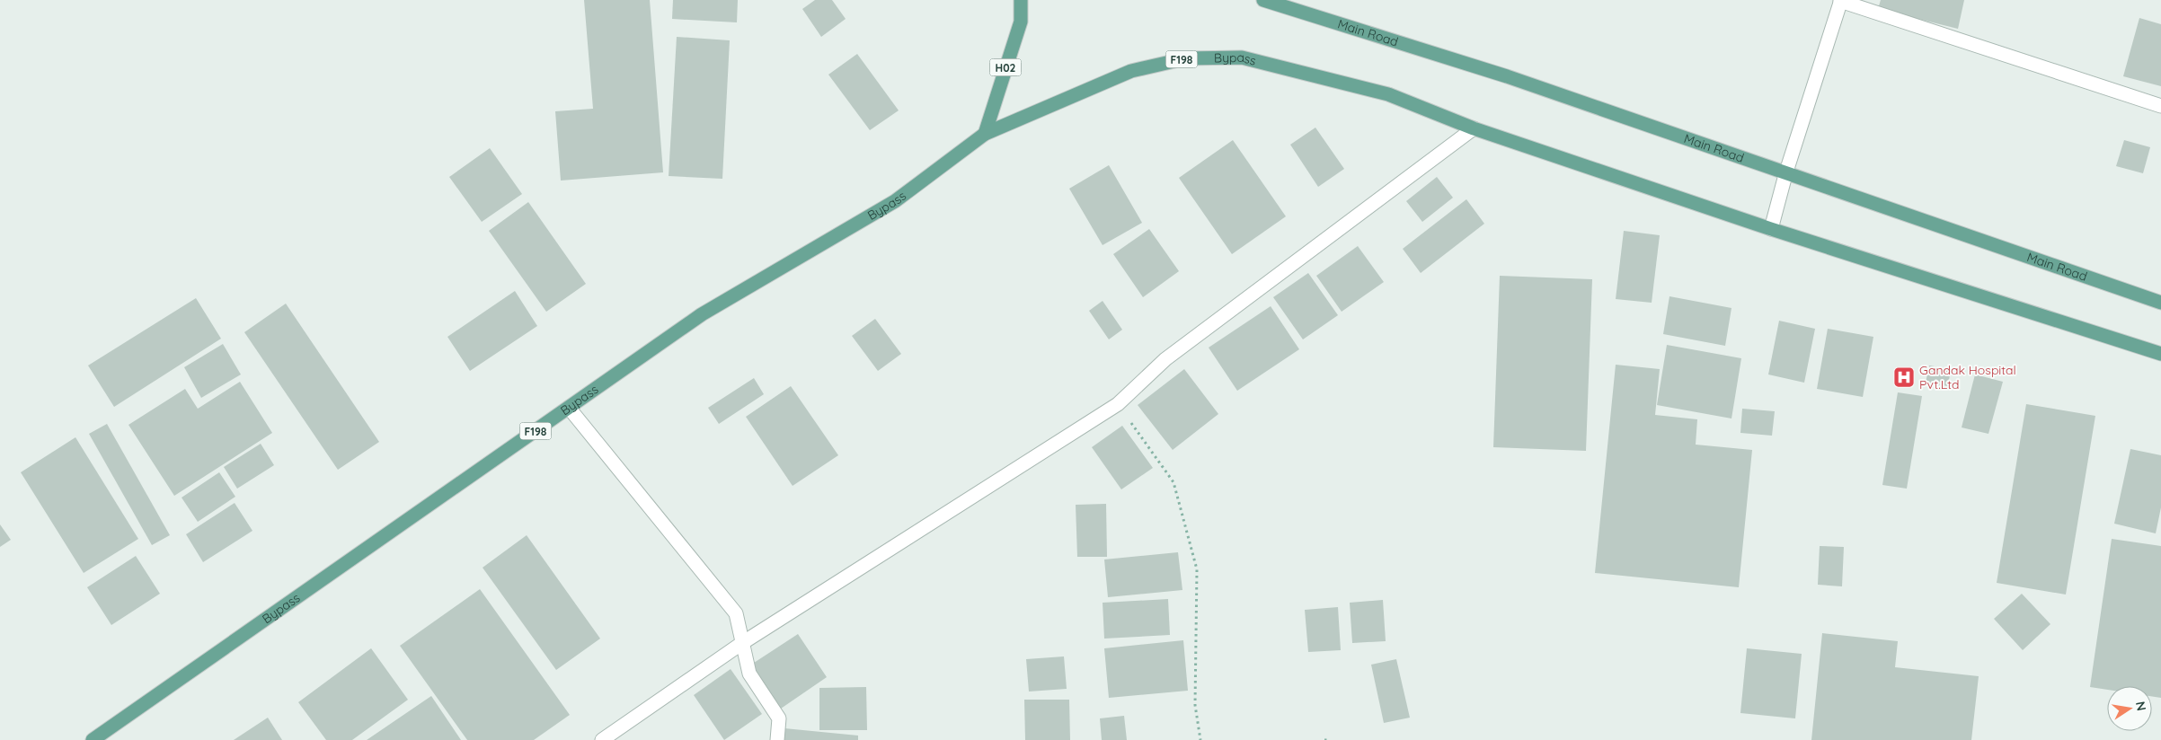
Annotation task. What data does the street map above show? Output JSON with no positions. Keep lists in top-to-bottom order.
{
  "streets": {
    "main road": [
      "Main Road",
      "F198",
      "Bypass",
      "H02"
    ]
  },
  "crossings": [
    ["Bypass", "H02"]
  ],
  "places": {
    "hospital": ["Gandak Hospital Pvt.Ltd"]
  },
  "north": "right"
}
